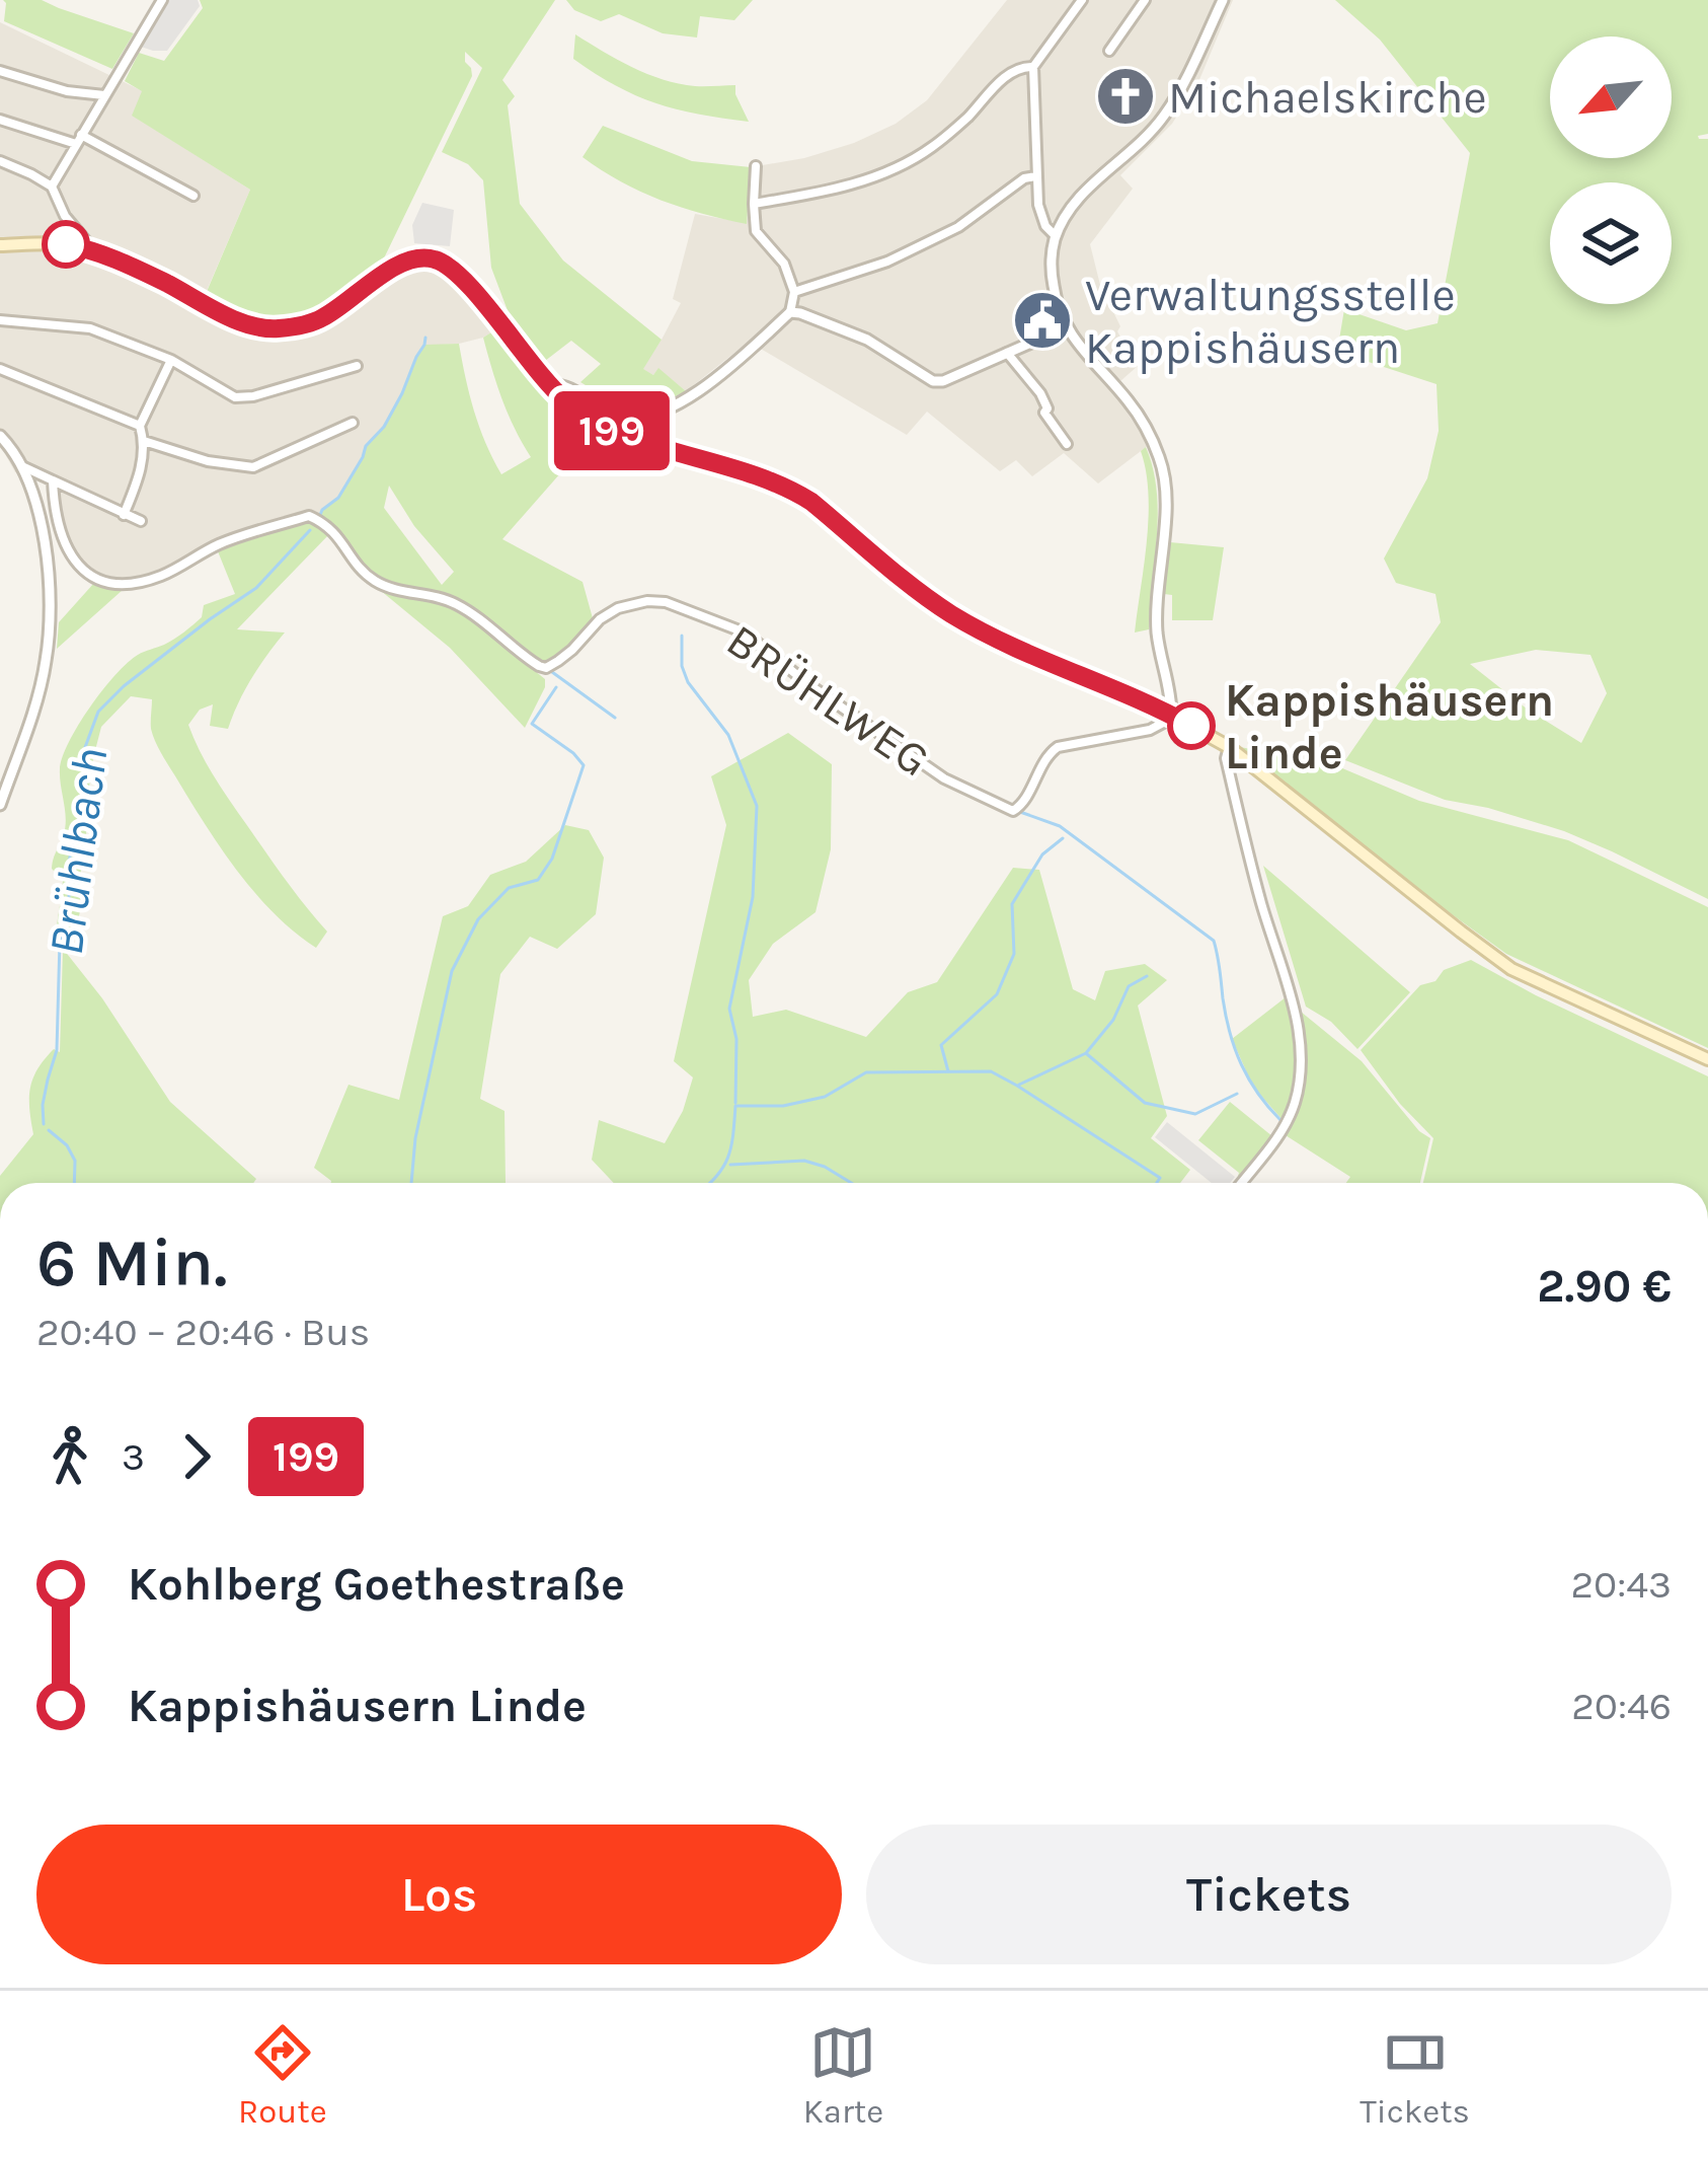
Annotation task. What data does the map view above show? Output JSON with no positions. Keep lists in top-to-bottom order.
{
  "streets": {
    "street": ["BRÜHLWEG"]
  },
  "water": ["Brühlbach"],
  "places": {
    "church": ["Michaelskirche"],
    "public building": ["Verwaltungsstelle Kappishäusern"],
    "other": ["Kappishäusern Linde"]
  },
  "lines": ["bus line 199"],
  "north": "bottom left",
  "page": {
    "on_map": "199",
    "heading": ["6 Min.", "20:40 – 20:46 · Bus", "2.90 €"],
    "legs": ["3", "199"],
    "list": [
      {
        "name": "Kohlberg Goethestraße",
        "value": "20:43"
      },
      {
        "name": "Kappishäusern Linde",
        "value": "20:46"
      }
    ],
    "buttons": ["Los", "Tickets"],
    "tabs": ["Route", "Karte", "Tickets"]
  }
}
